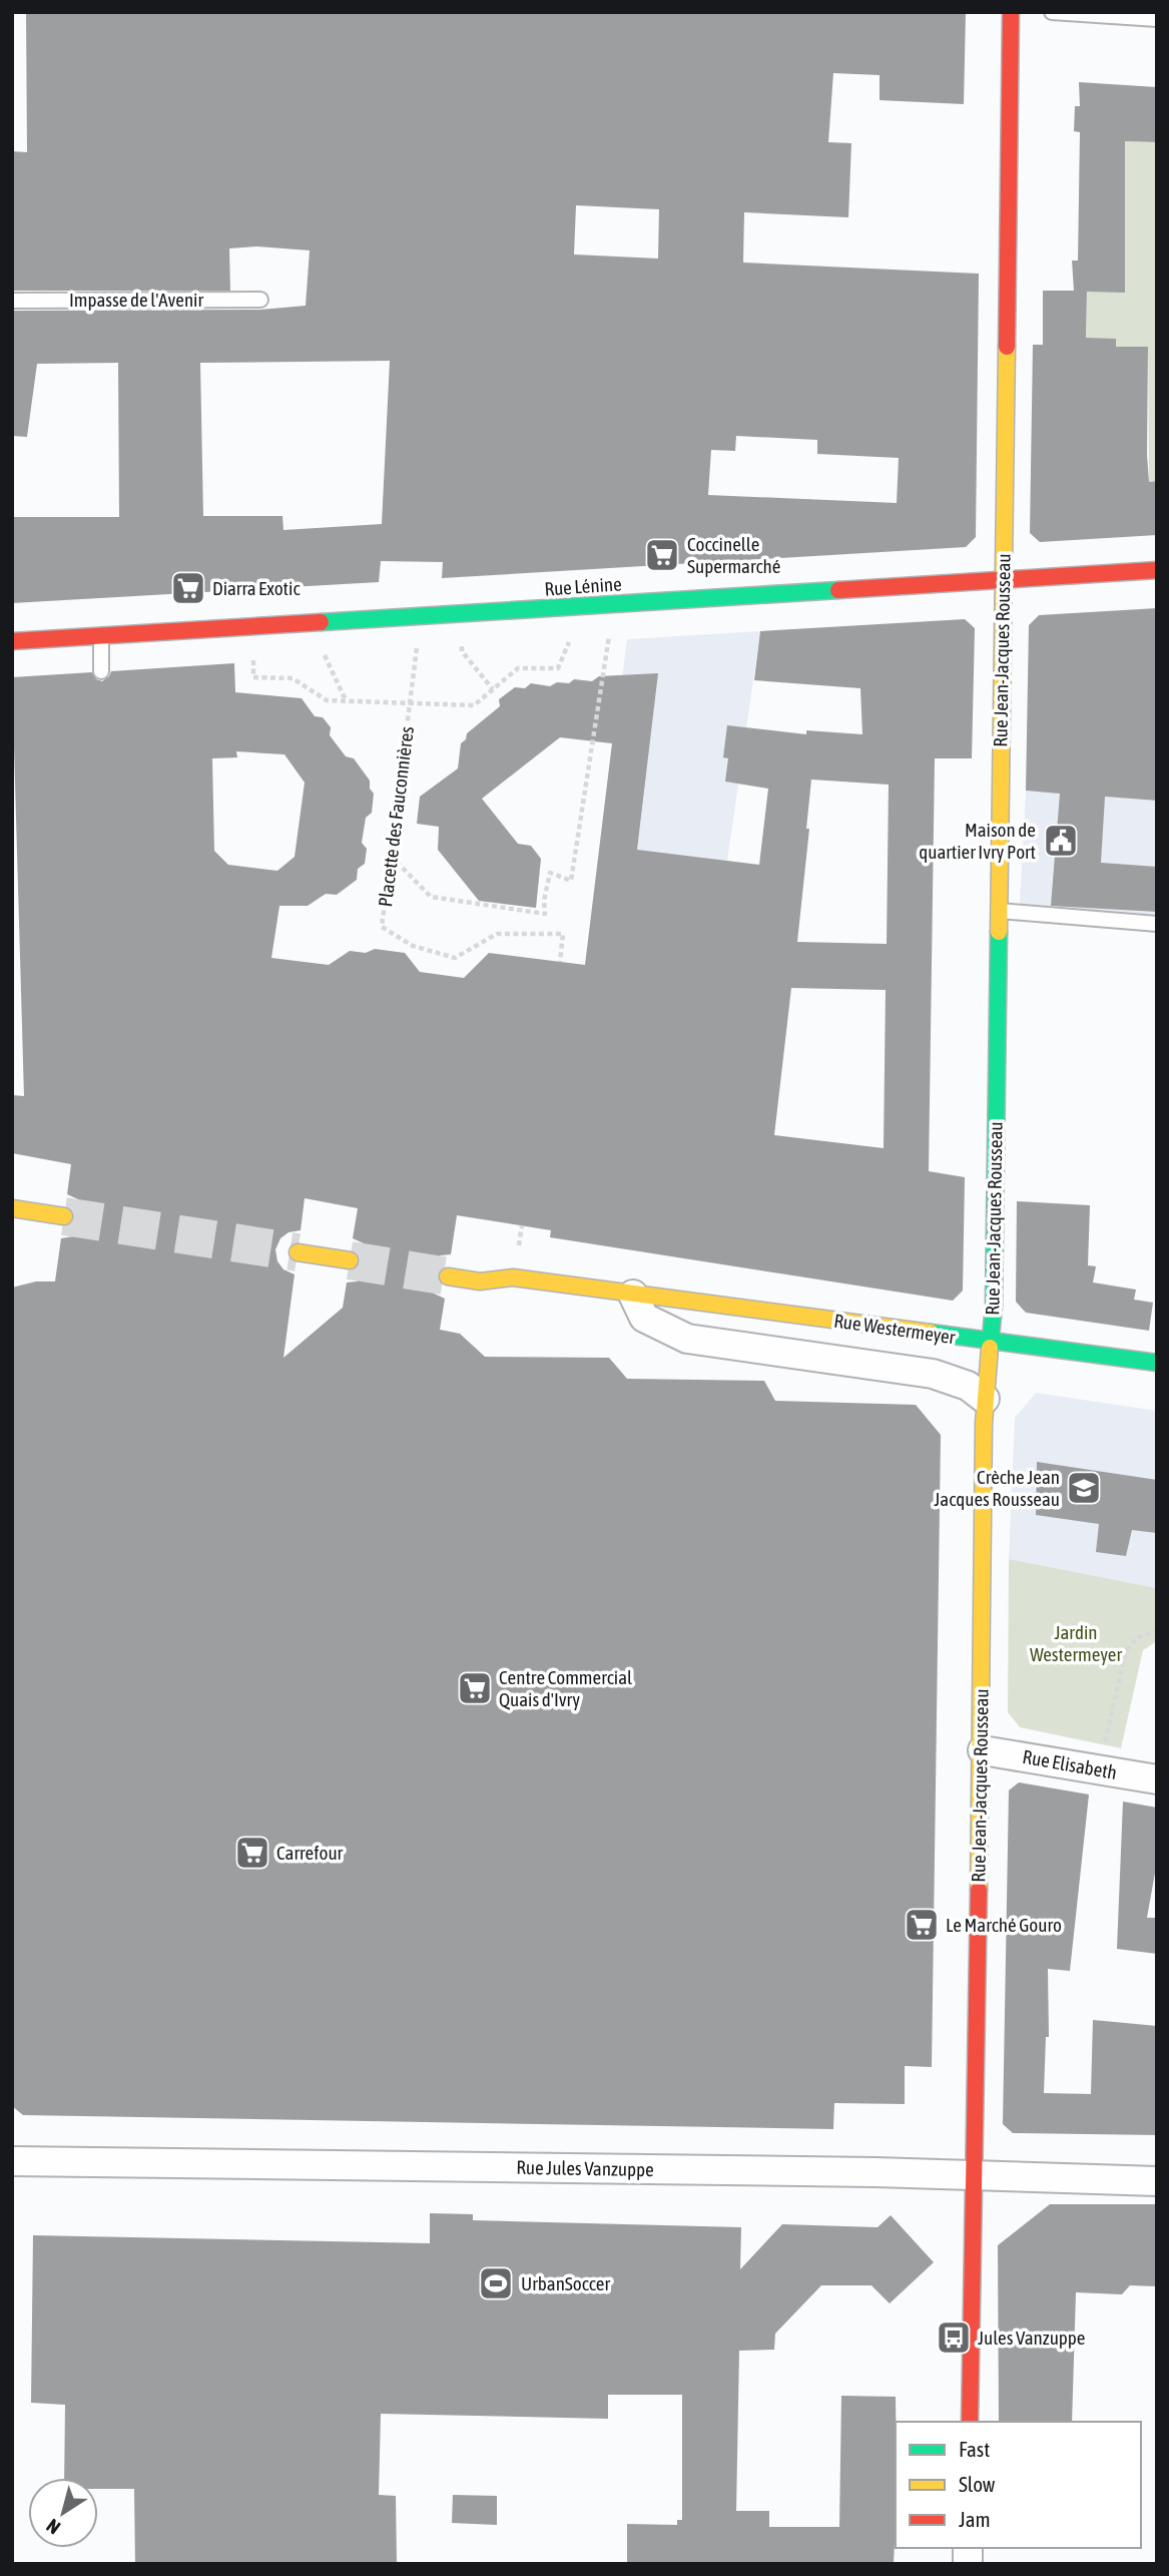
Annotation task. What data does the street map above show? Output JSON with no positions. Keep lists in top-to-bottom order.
{
  "streets": {
    "street": [
      "Rue Lénine",
      "Rue Jean-Jacques Rousseau",
      "Rue Westermeyer",
      "Rue Elisabeth",
      "Rue Jules Vanzuppe"
    ],
    "lane": ["Impasse de l'Avenir"],
    "path": ["Placette des Fauconnières"]
  },
  "crossings": [
    ["Rue Lénine", "Rue Jean-Jacques Rousseau"],
    ["Rue Jean-Jacques Rousseau", "Rue Westermeyer"],
    ["Rue Jean-Jacques Rousseau", "Rue Elisabeth"],
    ["Rue Jean-Jacques Rousseau", "Rue Jules Vanzuppe"]
  ],
  "parks": ["Jardin Westermeyer"],
  "places": {
    "supermarket": [
      "Coccinelle Supermarché",
      "Diarra Exotic",
      "Centre Commercial Quais d'Ivry",
      "Carrefour",
      "Le Marché Gouro"
    ],
    "public building": ["Maison de quartier Ivry Port"],
    "school or university": ["Crèche Jean Jacques Rousseau"],
    "sports": ["UrbanSoccer"],
    "bus stop": ["Jules Vanzuppe"]
  },
  "legend": ["Fast", "Slow", "Jam"],
  "north": "bottom left"
}
